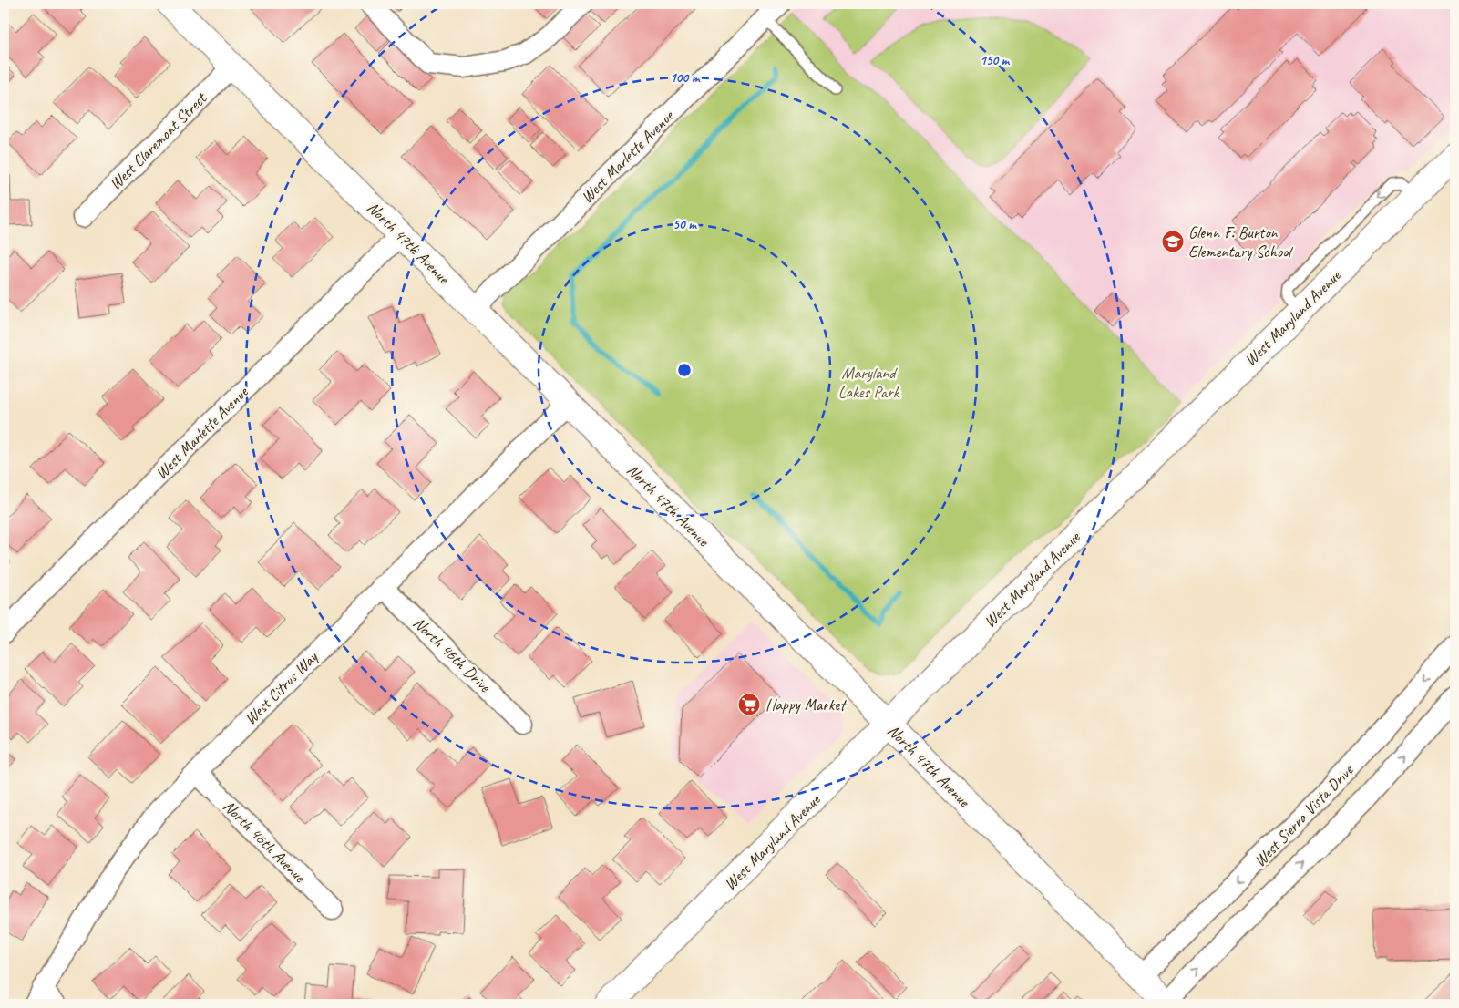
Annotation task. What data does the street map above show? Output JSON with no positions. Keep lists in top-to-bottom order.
{
  "streets": {
    "street": [
      "West Claremont Street",
      "West Marlette Avenue",
      "North 47th Avenue",
      "West Maryland Avenue",
      "North 46th Drive",
      "West Citrus Way",
      "West Sierra Vista Drive",
      "North 46th Avenue"
    ]
  },
  "crossings": [
    ["West Claremont Street", "North 47th Avenue"],
    ["West Marlette Avenue", "North 47th Avenue"],
    ["North 47th Avenue", "West Maryland Avenue"],
    ["North 47th Avenue", "West Citrus Way"],
    ["North 47th Avenue", "West Sierra Vista Drive"],
    ["North 46th Drive", "West Citrus Way"],
    ["West Citrus Way", "North 46th Avenue"]
  ],
  "parks": ["Maryland Lakes Park"],
  "places": {
    "school or university": ["Glenn F. Burton Elementary School"],
    "supermarket": ["Happy Market"]
  },
  "rings": ["150 m", "100 m", "50 m"]
}
